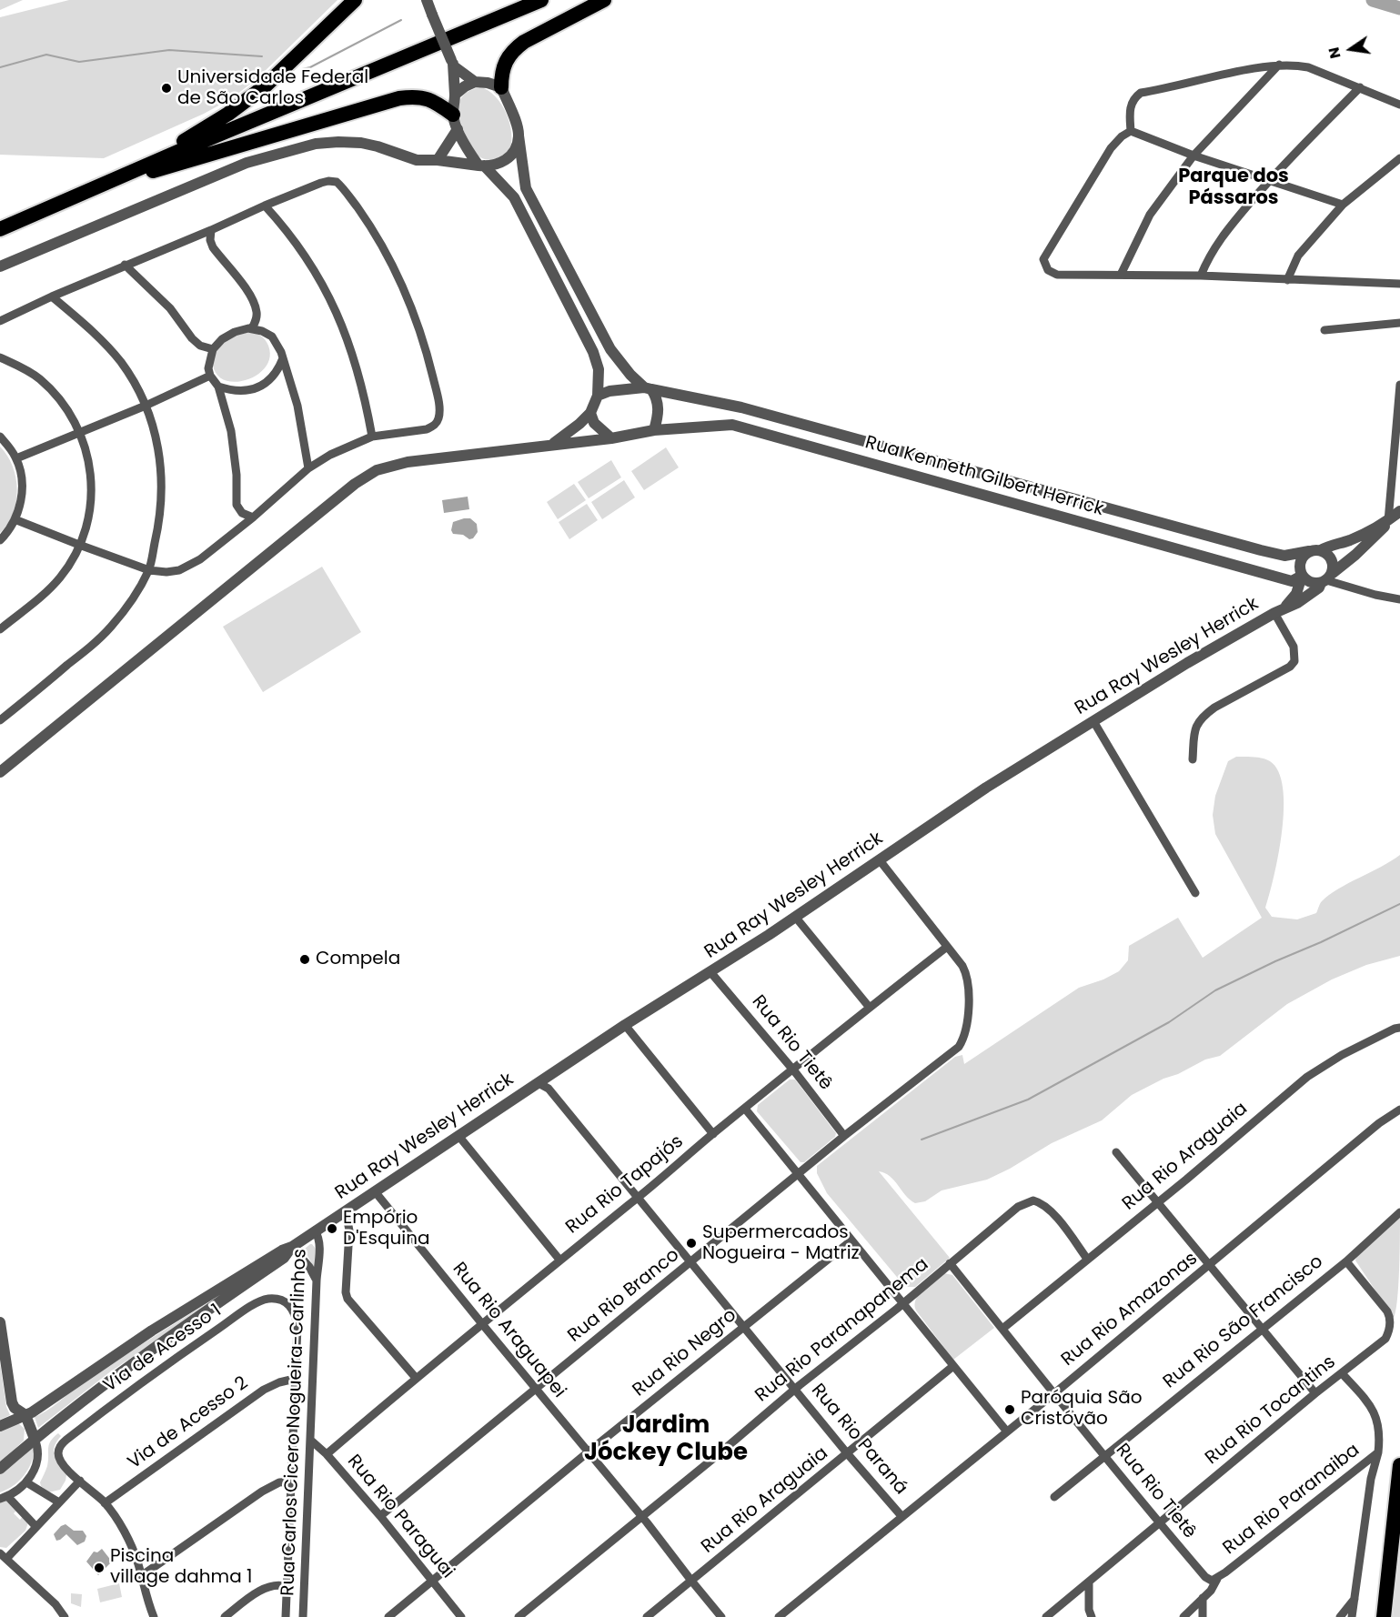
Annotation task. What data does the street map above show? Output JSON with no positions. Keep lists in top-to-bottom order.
{
  "streets": {
    "street": [
      "Rua Kenneth Gilbert Herrick",
      "Rua Ray Wesley Herrick",
      "Rua Rio Tietê",
      "Rua Rio Araguaia",
      "Rua Rio Tapajós",
      "Rua Rio Branco",
      "Rua Rio Amazonas",
      "Rua Rio São Francisco",
      "Rua Rio Araguapei",
      "Rua Rio Paranapanema",
      "Via de Acesso 1",
      "Rua Rio Negro",
      "Rua Rio Tocantins",
      "Rua Carlos Cicero Nogueira-Carlinhos",
      "Via de Acesso 2",
      "Rua Rio Paraná",
      "Rua Rio Paranaiba",
      "Rua Rio Paraguai"
    ]
  },
  "crossings": [
    ["Rua Kenneth Gilbert Herrick", "Rua Ray Wesley Herrick"],
    ["Rua Ray Wesley Herrick", "Rua Rio Tietê"],
    ["Rua Ray Wesley Herrick", "Rua Rio Branco"],
    ["Rua Ray Wesley Herrick", "Rua Rio Araguapei"],
    ["Rua Ray Wesley Herrick", "Rua Carlos Cicero Nogueira-Carlinhos"],
    ["Rua Ray Wesley Herrick", "Rua Rio Paraná"],
    ["Rua Rio Tietê", "Rua Rio Araguaia"],
    ["Rua Rio Tietê", "Rua Rio Tapajós"],
    ["Rua Rio Tietê", "Rua Rio Branco"],
    ["Rua Rio Tietê", "Rua Rio Amazonas"],
    ["Rua Rio Tietê", "Rua Rio São Francisco"],
    ["Rua Rio Tietê", "Rua Rio Paranapanema"],
    ["Rua Rio Tietê", "Rua Rio Tocantins"],
    ["Rua Rio Tietê", "Rua Rio Paranaiba"],
    ["Rua Rio Araguaia", "Rua Rio Araguapei"],
    ["Rua Rio Araguaia", "Rua Rio Paranapanema"],
    ["Rua Rio Araguaia", "Rua Rio Paraná"],
    ["Rua Rio Tapajós", "Rua Rio Branco"],
    ["Rua Rio Tapajós", "Rua Rio Araguapei"],
    ["Rua Rio Tapajós", "Rua Rio Paraná"],
    ["Rua Rio Tapajós", "Rua Rio Paraguai"],
    ["Rua Rio Branco", "Rua Rio Araguapei"],
    ["Rua Rio Branco", "Rua Rio Paraná"],
    ["Rua Rio Branco", "Rua Rio Paraguai"],
    ["Rua Rio Amazonas", "Rua Rio Paraná"],
    ["Rua Rio São Francisco", "Rua Rio Tocantins"],
    ["Rua Rio Araguapei", "Rua Rio Paranapanema"],
    ["Rua Rio Araguapei", "Rua Rio Negro"],
    ["Rua Rio Paranapanema", "Rua Rio Paraná"],
    ["Via de Acesso 1", "Via de Acesso 2"],
    ["Rua Rio Negro", "Rua Rio Paraná"],
    ["Rua Rio Negro", "Rua Rio Paraguai"],
    ["Rua Rio Tocantins", "Rua Rio Paranaiba"],
    ["Rua Carlos Cicero Nogueira-Carlinhos", "Rua Rio Paraguai"]
  ],
  "districts": ["Parque dos Pássaros", "Jardim Jóckey Clube"],
  "places": [
    "Universidade Federal de São Carlos",
    "Compela",
    "Empório D'Esquina",
    "Supermercados Nogueira - Matriz",
    "Paróquia São Cristóvão",
    "Piscina village dahma 1"
  ],
  "north": "left"
}
